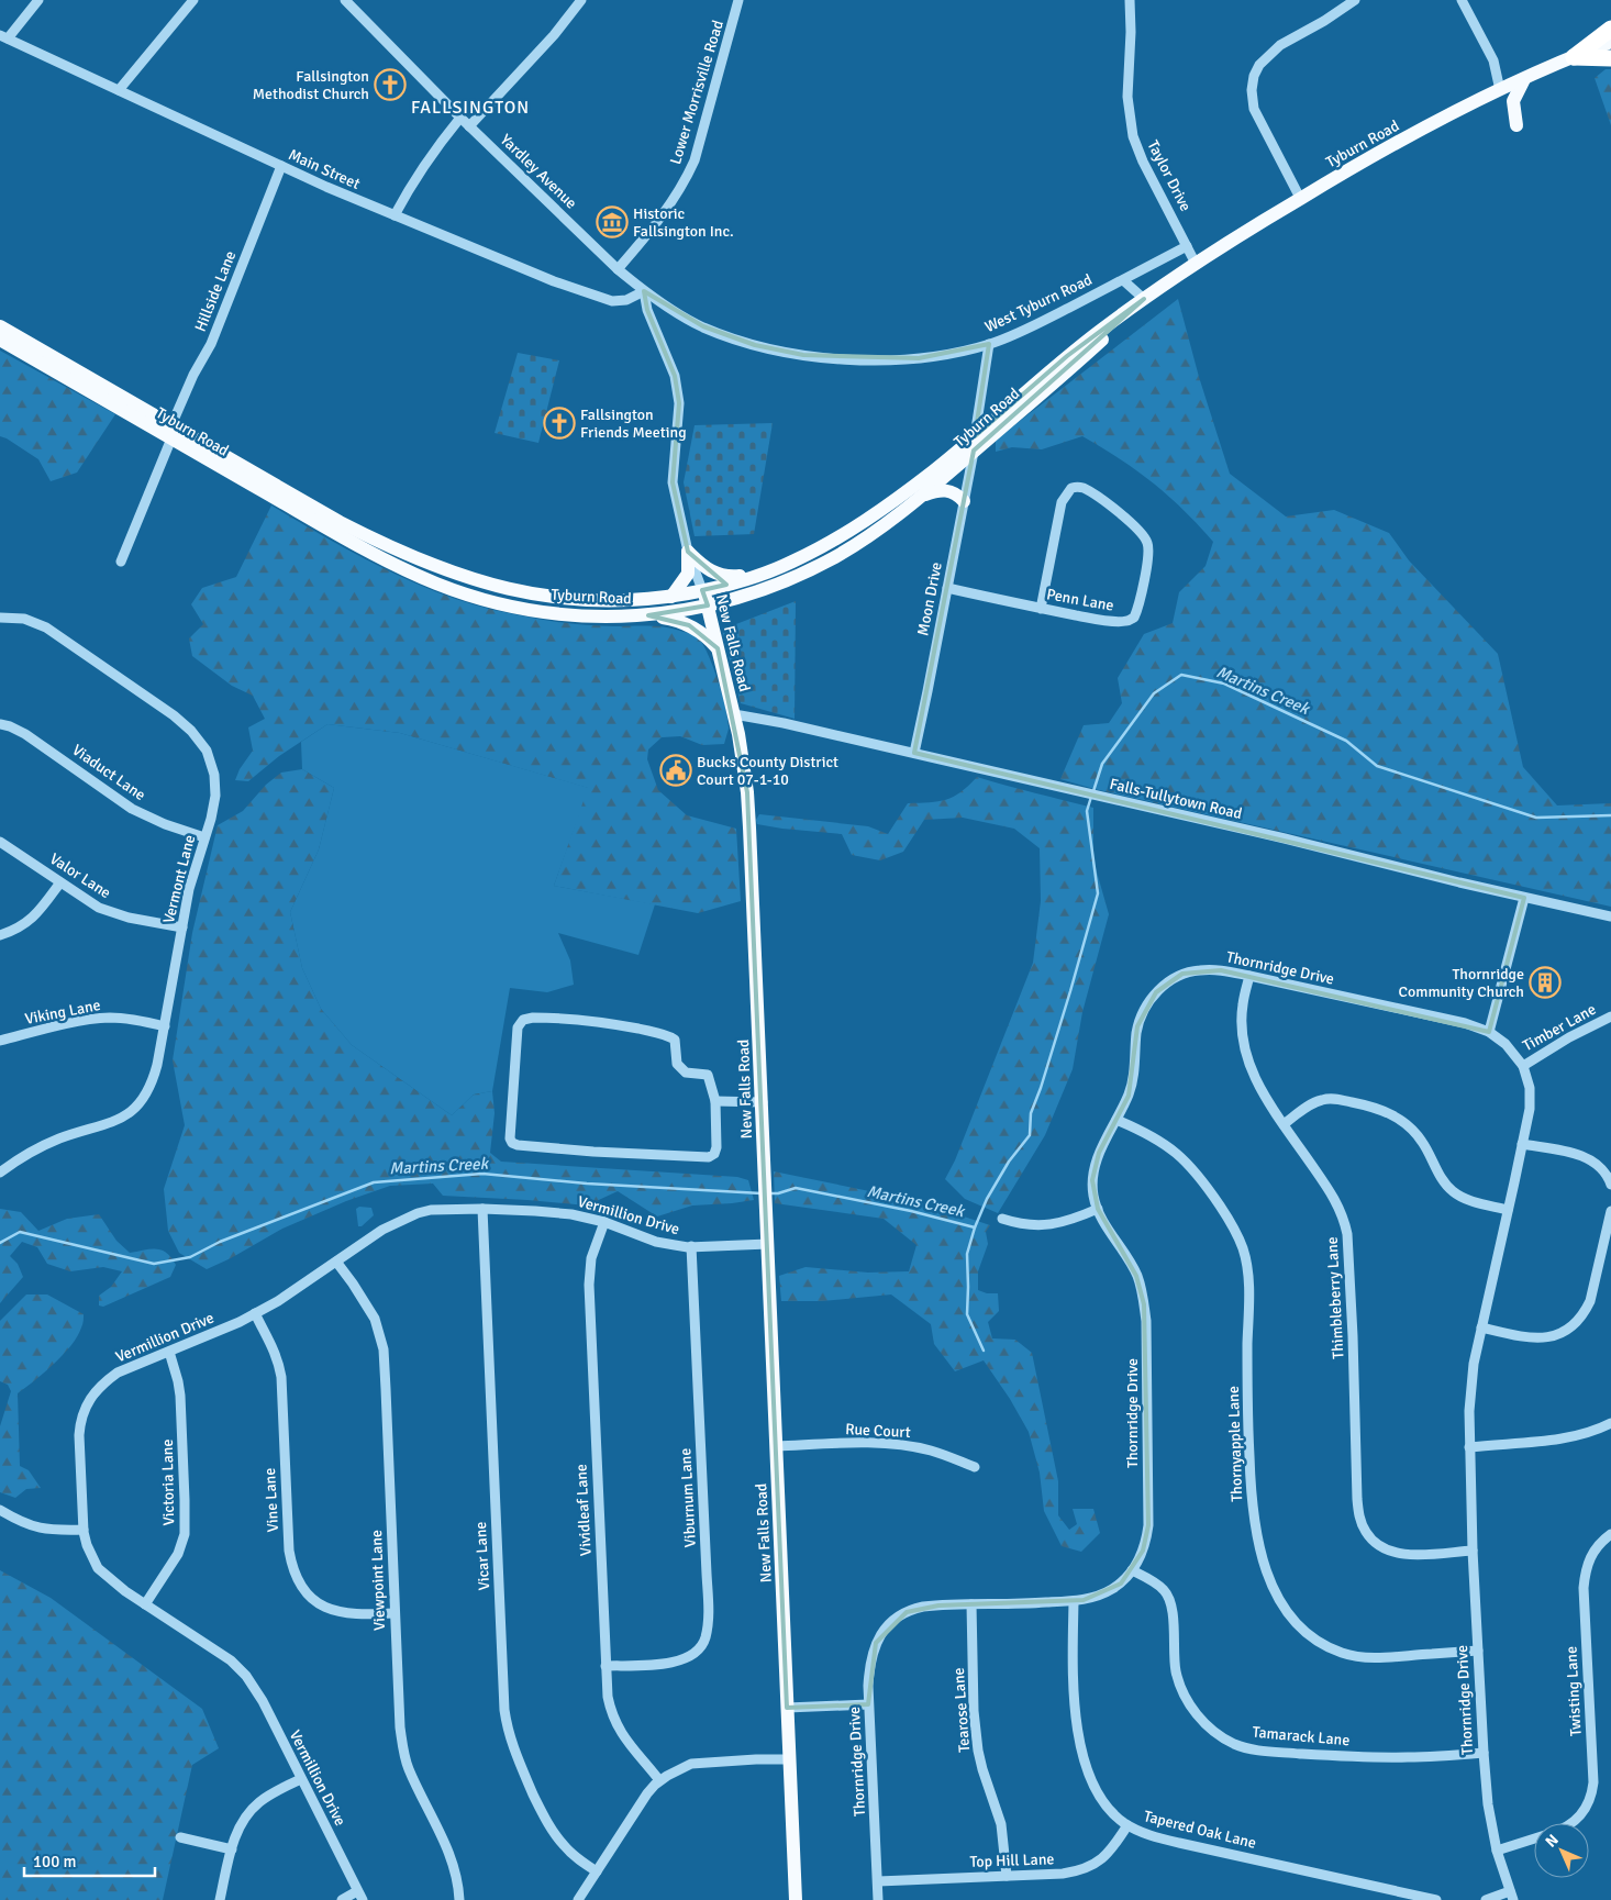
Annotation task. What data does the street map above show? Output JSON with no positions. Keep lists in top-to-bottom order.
{
  "streets": {
    "main road": ["Tyburn Road", "New Falls Road"],
    "street": [
      "Lower Morrisville Road",
      "Main Street",
      "Yardley Avenue",
      "Taylor Drive",
      "Hillside Lane",
      "West Tyburn Road",
      "Moon Drive",
      "Penn Lane",
      "Viaduct Lane",
      "Falls-Tullytown Road",
      "Valor Lane",
      "Vermont Lane",
      "Thornridge Drive",
      "Viking Lane",
      "Timber Lane",
      "Vermillion Drive",
      "Thimbleberry Lane",
      "Rue Court",
      "Thornyapple Lane",
      "Victoria Lane",
      "Viburnum Lane",
      "Vine Lane",
      "Vividleaf Lane",
      "Vicar Lane",
      "Viewpoint Lane",
      "Twisting Lane",
      "Tearose Lane",
      "Tamarack Lane",
      "Tapered Oak Lane",
      "Top Hill Lane"
    ]
  },
  "crossings": [
    ["Lower Morrisville Road", "Yardley Avenue"],
    ["Tyburn Road", "Taylor Drive"],
    ["Tyburn Road", "Hillside Lane"],
    ["Tyburn Road", "Moon Drive"],
    ["Tyburn Road", "New Falls Road"],
    ["Main Street", "Yardley Avenue"],
    ["Main Street", "Hillside Lane"],
    ["Main Street", "West Tyburn Road"],
    ["Main Street", "New Falls Road"],
    ["Yardley Avenue", "West Tyburn Road"],
    ["Yardley Avenue", "New Falls Road"],
    ["Taylor Drive", "West Tyburn Road"],
    ["West Tyburn Road", "New Falls Road"],
    ["Moon Drive", "Penn Lane"],
    ["Moon Drive", "Falls-Tullytown Road"],
    ["New Falls Road", "Falls-Tullytown Road"],
    ["New Falls Road", "Vermillion Drive"],
    ["New Falls Road", "Rue Court"],
    ["Viaduct Lane", "Vermont Lane"],
    ["Valor Lane", "Vermont Lane"],
    ["Vermont Lane", "Viking Lane"],
    ["Thornridge Drive", "Timber Lane"],
    ["Thornridge Drive", "Thimbleberry Lane"],
    ["Thornridge Drive", "Thornyapple Lane"],
    ["Thornridge Drive", "Tearose Lane"],
    ["Thornridge Drive", "Tamarack Lane"],
    ["Thornridge Drive", "Tapered Oak Lane"],
    ["Thornridge Drive", "Top Hill Lane"],
    ["Vermillion Drive", "Victoria Lane"],
    ["Vermillion Drive", "Viburnum Lane"],
    ["Vermillion Drive", "Vine Lane"],
    ["Vermillion Drive", "Vividleaf Lane"],
    ["Vermillion Drive", "Vicar Lane"],
    ["Vermillion Drive", "Viewpoint Lane"],
    ["Viburnum Lane", "Vividleaf Lane"],
    ["Vine Lane", "Viewpoint Lane"],
    ["Tearose Lane", "Top Hill Lane"],
    ["Tapered Oak Lane", "Top Hill Lane"]
  ],
  "districts": ["FALLSINGTON"],
  "water": ["Martins Creek"],
  "places": {
    "church": ["Fallsington Methodist Church", "Fallsington Friends Meeting"],
    "museum": ["Historic Fallsington Inc."],
    "public building": ["Bucks County District Court 07-1-10"],
    "building": ["Thornridge Community Church"]
  },
  "scale_bar": "100 m",
  "north": "top left"
}
